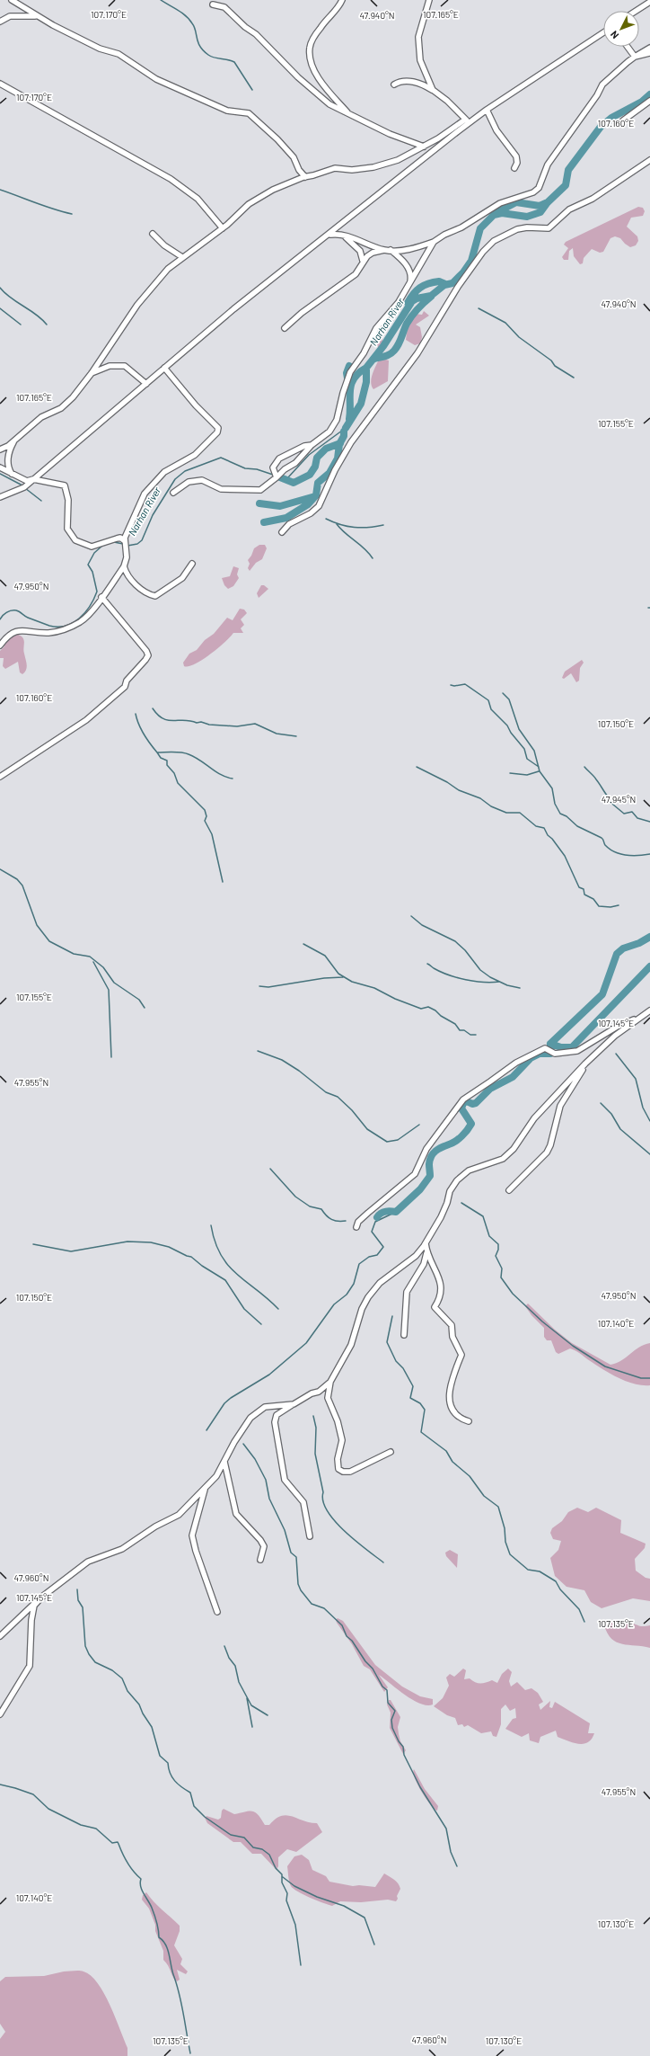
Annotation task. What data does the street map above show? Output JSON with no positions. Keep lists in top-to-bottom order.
{
  "water": ["Narhan River"],
  "north": "bottom left",
  "coordinates": [
    "107.170°E",
    "107.165°E",
    "47.940°N",
    "107.160°E",
    "107.155°E",
    "47.950°N",
    "107.150°E",
    "47.945°N",
    "107.145°E",
    "47.955°N",
    "107.140°E",
    "47.960°N",
    "107.135°E",
    "107.130°E"
  ]
}
